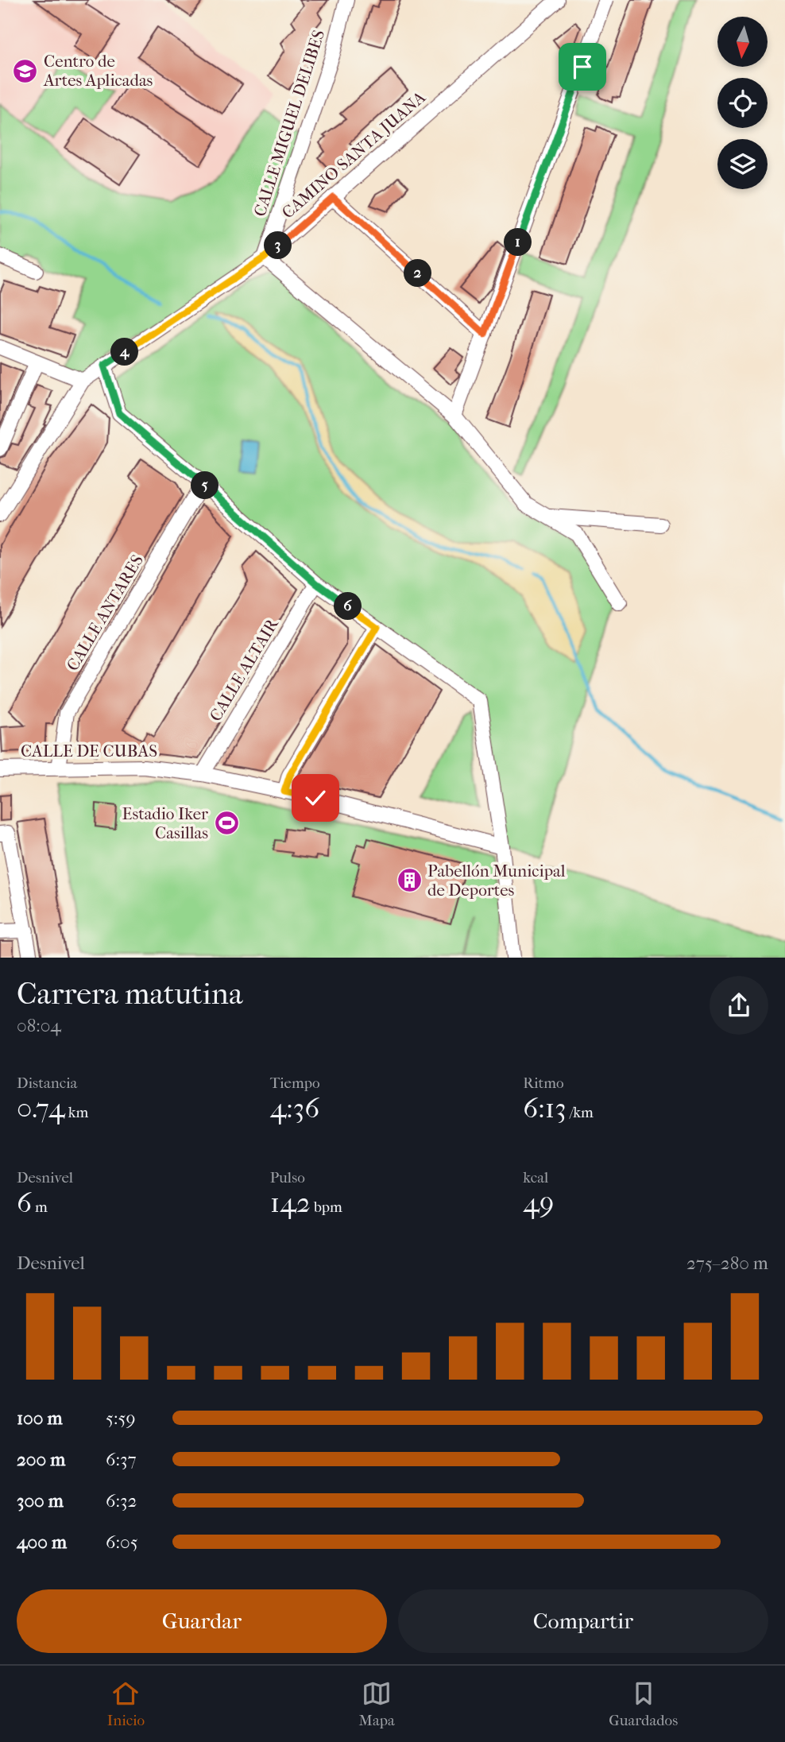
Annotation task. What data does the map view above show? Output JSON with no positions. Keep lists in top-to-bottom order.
{
  "streets": {
    "street": [
      "CALLE MIGUEL DELIBES",
      "CAMINO SANTA JUANA",
      "CALLE ANTARES",
      "CALLE ALTAIR",
      "CALLE DE CUBAS"
    ]
  },
  "crossings": [
    ["CALLE MIGUEL DELIBES", "CAMINO SANTA JUANA"],
    ["CALLE ANTARES", "CALLE DE CUBAS"],
    ["CALLE ALTAIR", "CALLE DE CUBAS"]
  ],
  "places": {
    "school or university": ["Centro de Artes Aplicadas"],
    "sports": ["Estadio Iker Casillas"],
    "building": ["Pabellón Municipal de Deportes"]
  },
  "north": "bottom",
  "page": {
    "pins": [
      "1",
      "3",
      "2",
      "4",
      "5",
      "6"
    ],
    "heading": ["Carrera matutina", "08:04"],
    "stats": [
      ["Distancia", "0.74 km"],
      ["Tiempo", "4:36"],
      ["Ritmo", "6:13 /km"],
      ["Desnivel", "6 m"],
      ["Pulso", "142 bpm"],
      ["kcal", "49"]
    ],
    "chart": ["Desnivel", "275–280 m"],
    "list": [
      {
        "name": "100 m",
        "note": "5:59"
      },
      {
        "name": "200 m",
        "note": "6:37"
      },
      {
        "name": "300 m",
        "note": "6:32"
      },
      {
        "name": "400 m",
        "note": "6:05"
      }
    ],
    "buttons": ["Guardar", "Compartir"],
    "tabs": ["Inicio", "Mapa", "Guardados"]
  }
}
